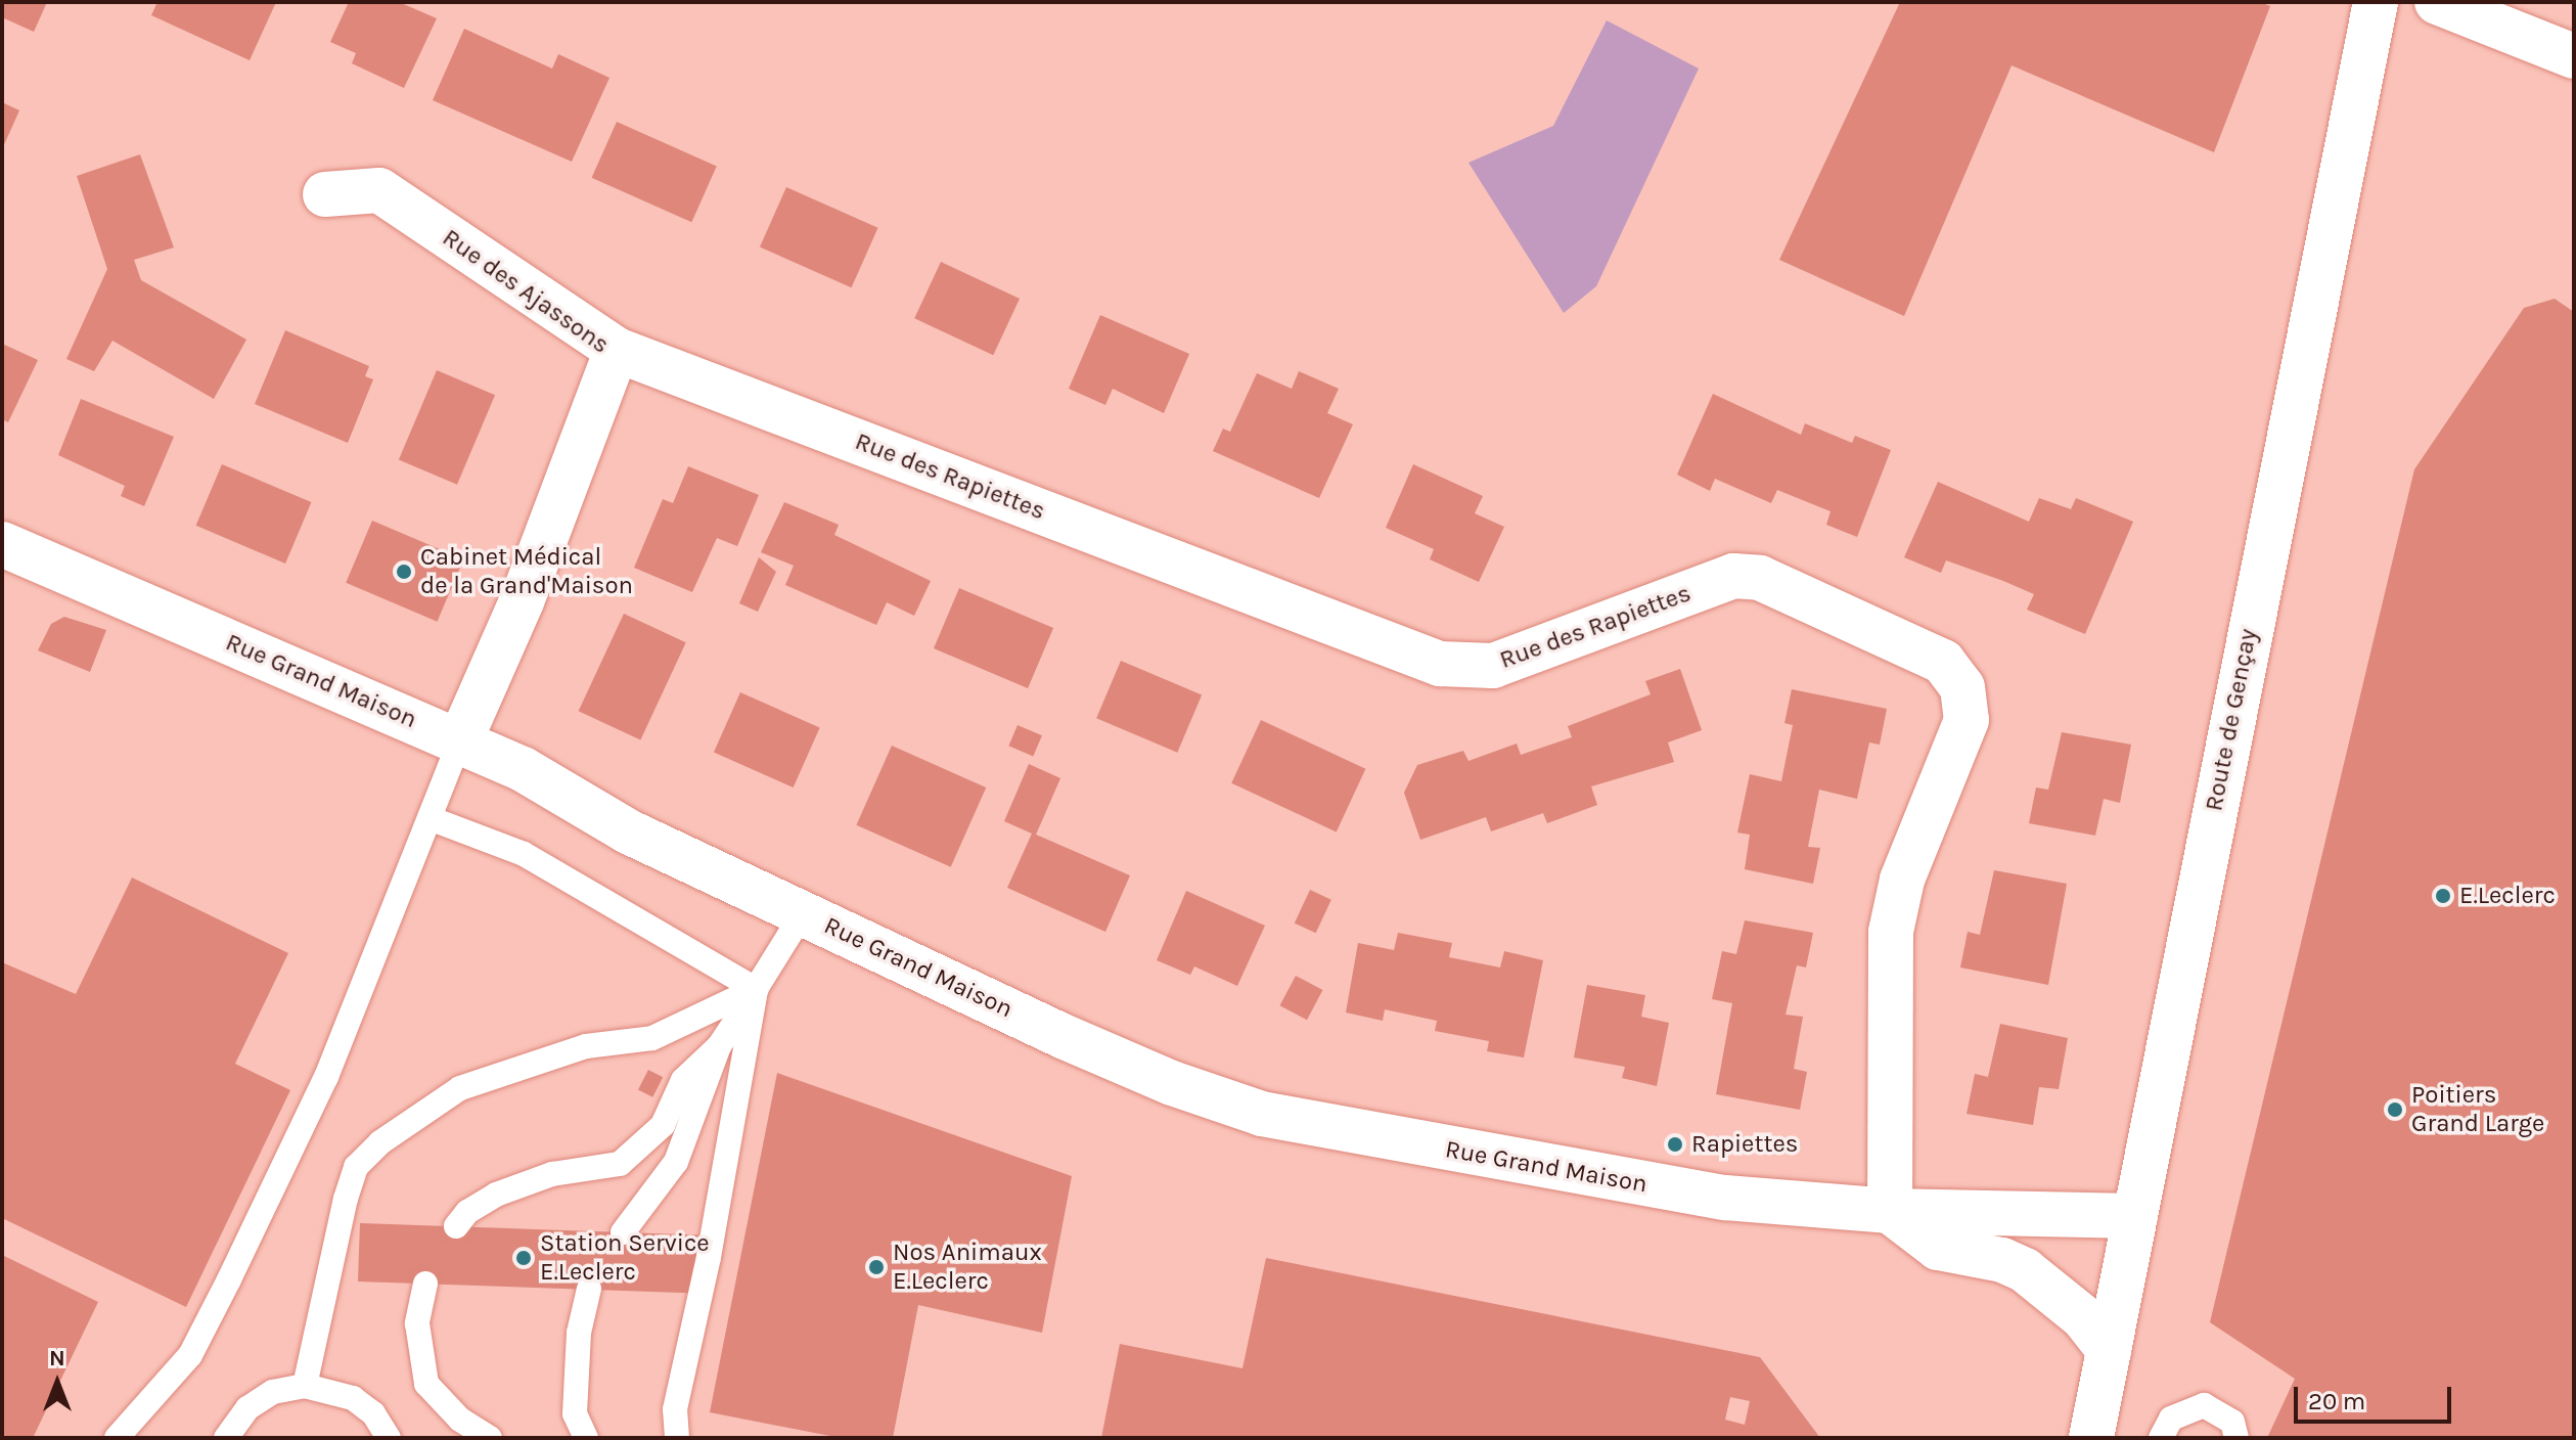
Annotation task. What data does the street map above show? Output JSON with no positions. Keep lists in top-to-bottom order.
{
  "streets": {
    "street": [
      "Rue des Ajassons",
      "Rue des Rapiettes",
      "Rue Grand Maison",
      "Route de Gençay"
    ]
  },
  "crossings": [
    ["Rue des Ajassons", "Rue des Rapiettes"],
    ["Rue des Ajassons", "Rue Grand Maison"],
    ["Rue des Rapiettes", "Rue Grand Maison"],
    ["Rue Grand Maison", "Route de Gençay"]
  ],
  "places": [
    "Cabinet Médical de la Grand'Maison",
    "E.Leclerc",
    "Poitiers Grand Large",
    "Rapiettes",
    "Station Service E.Leclerc",
    "Nos Animaux E.Leclerc"
  ],
  "scale_bar": "20 m",
  "north": "top"
}
